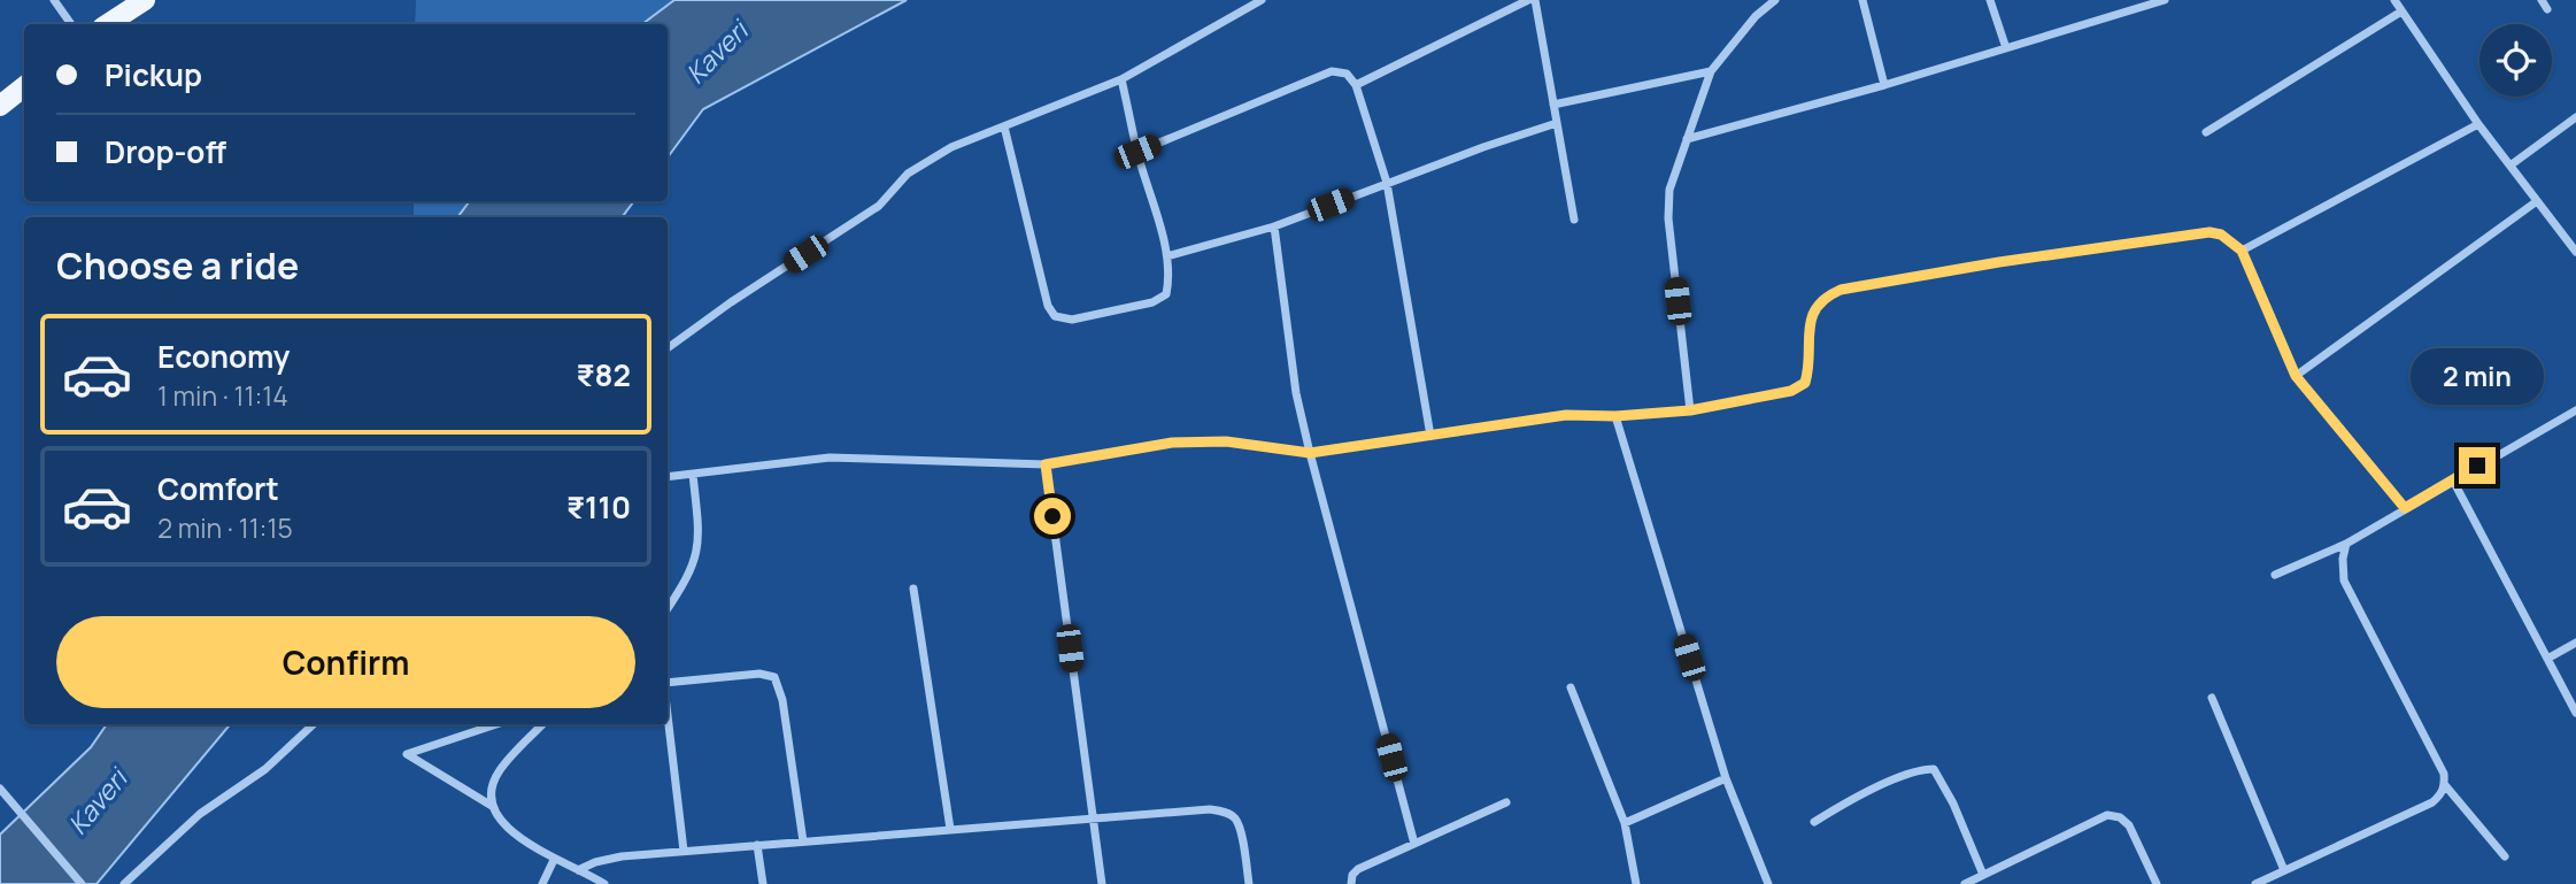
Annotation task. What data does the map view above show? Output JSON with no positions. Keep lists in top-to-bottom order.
{
  "water": ["Kaveri"],
  "page": {
    "banner": ["Pickup", "Drop-off"],
    "heading": "Choose a ride",
    "list": [
      {
        "name": "Economy",
        "note": "1 min · 11:14",
        "value": "₹82"
      },
      {
        "name": "Comfort",
        "note": "2 min · 11:15",
        "value": "₹110"
      }
    ],
    "bubble": "2 min",
    "buttons": "Confirm"
  }
}
